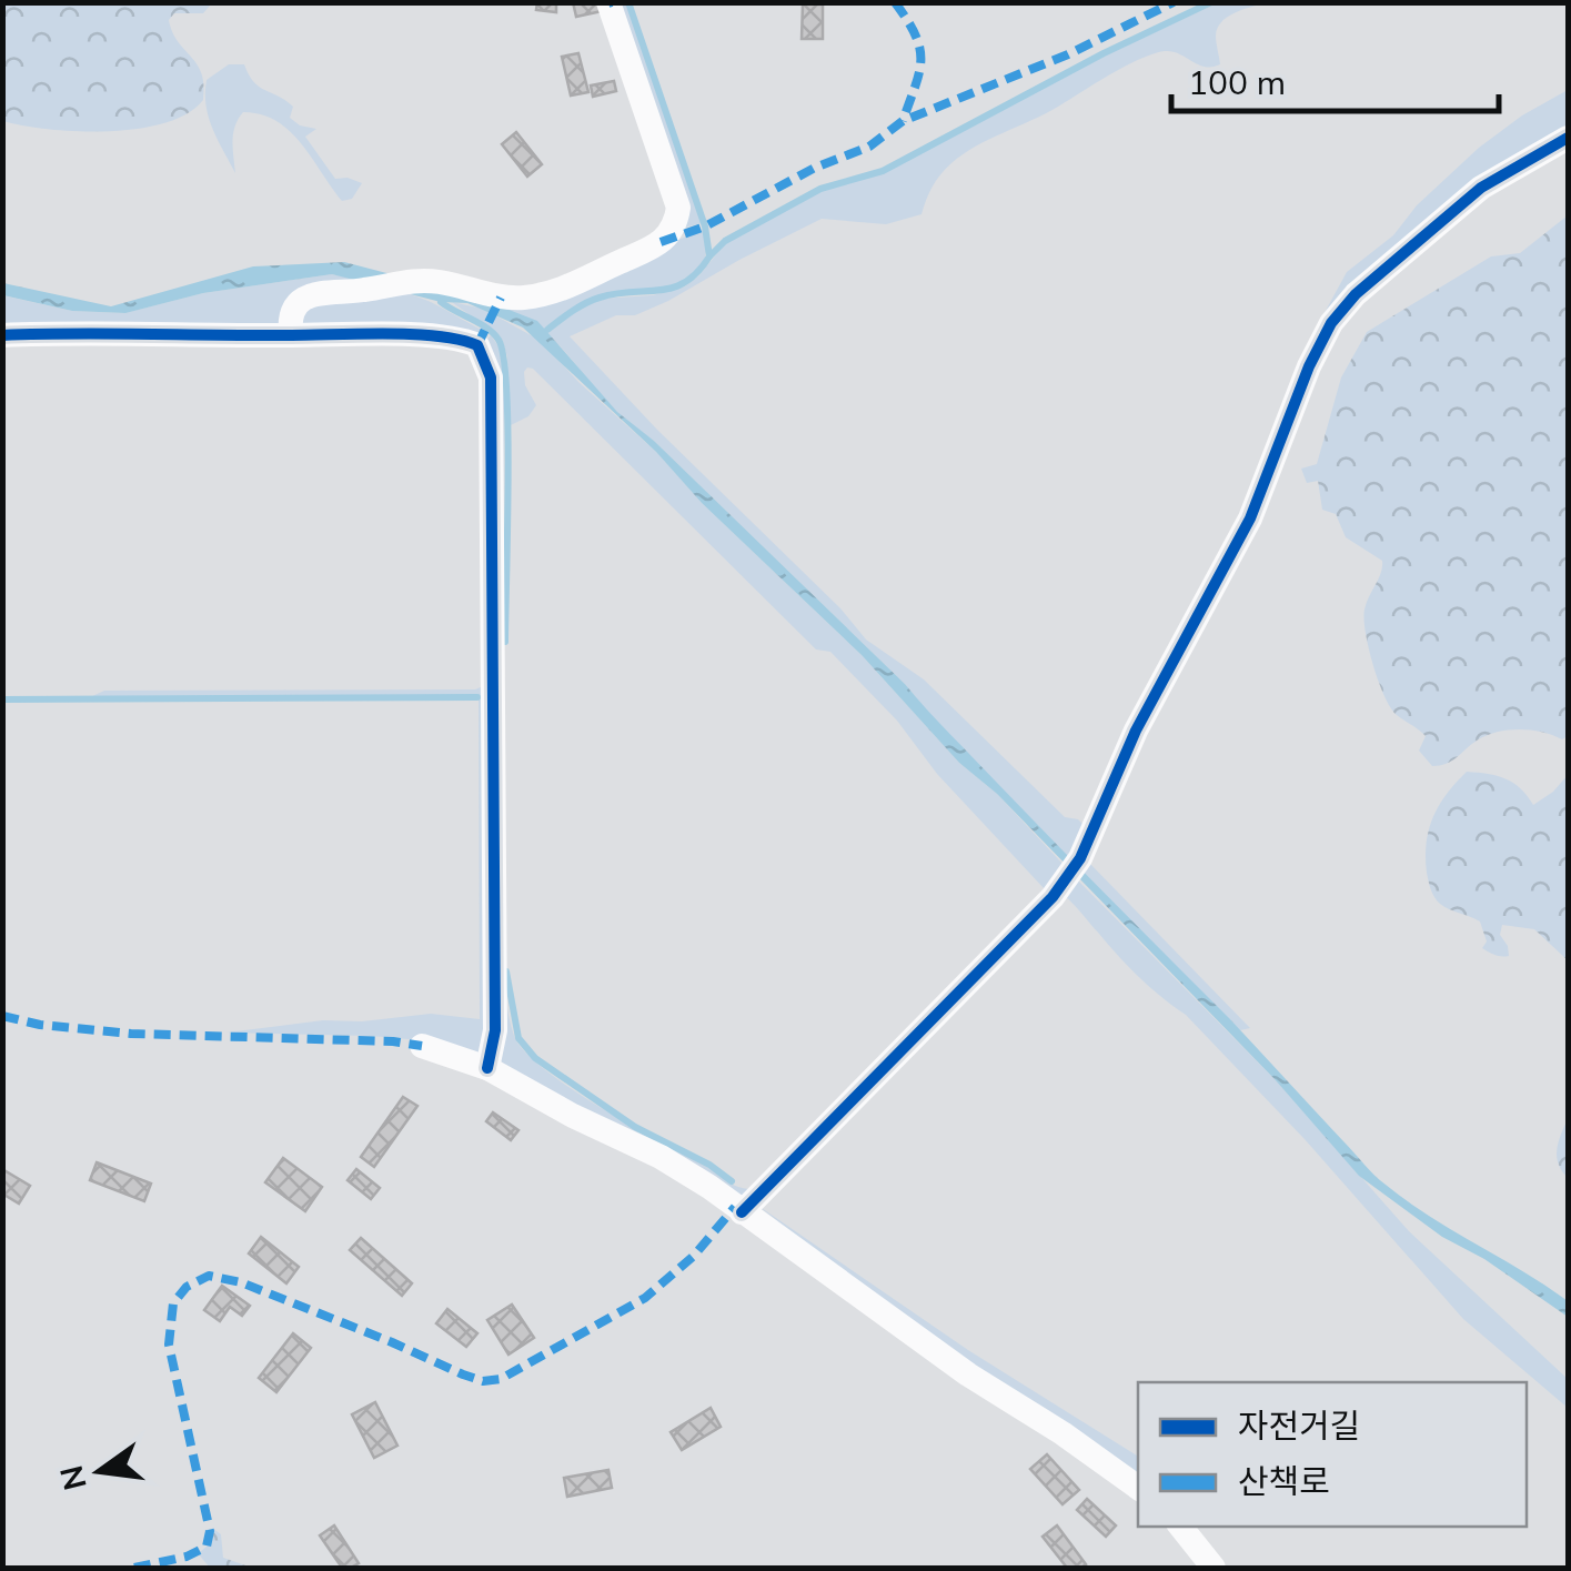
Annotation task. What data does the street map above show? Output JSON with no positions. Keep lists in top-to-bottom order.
{
  "legend": ["자전거길", "산책로"],
  "scale_bar": "100 m",
  "north": "left"
}
